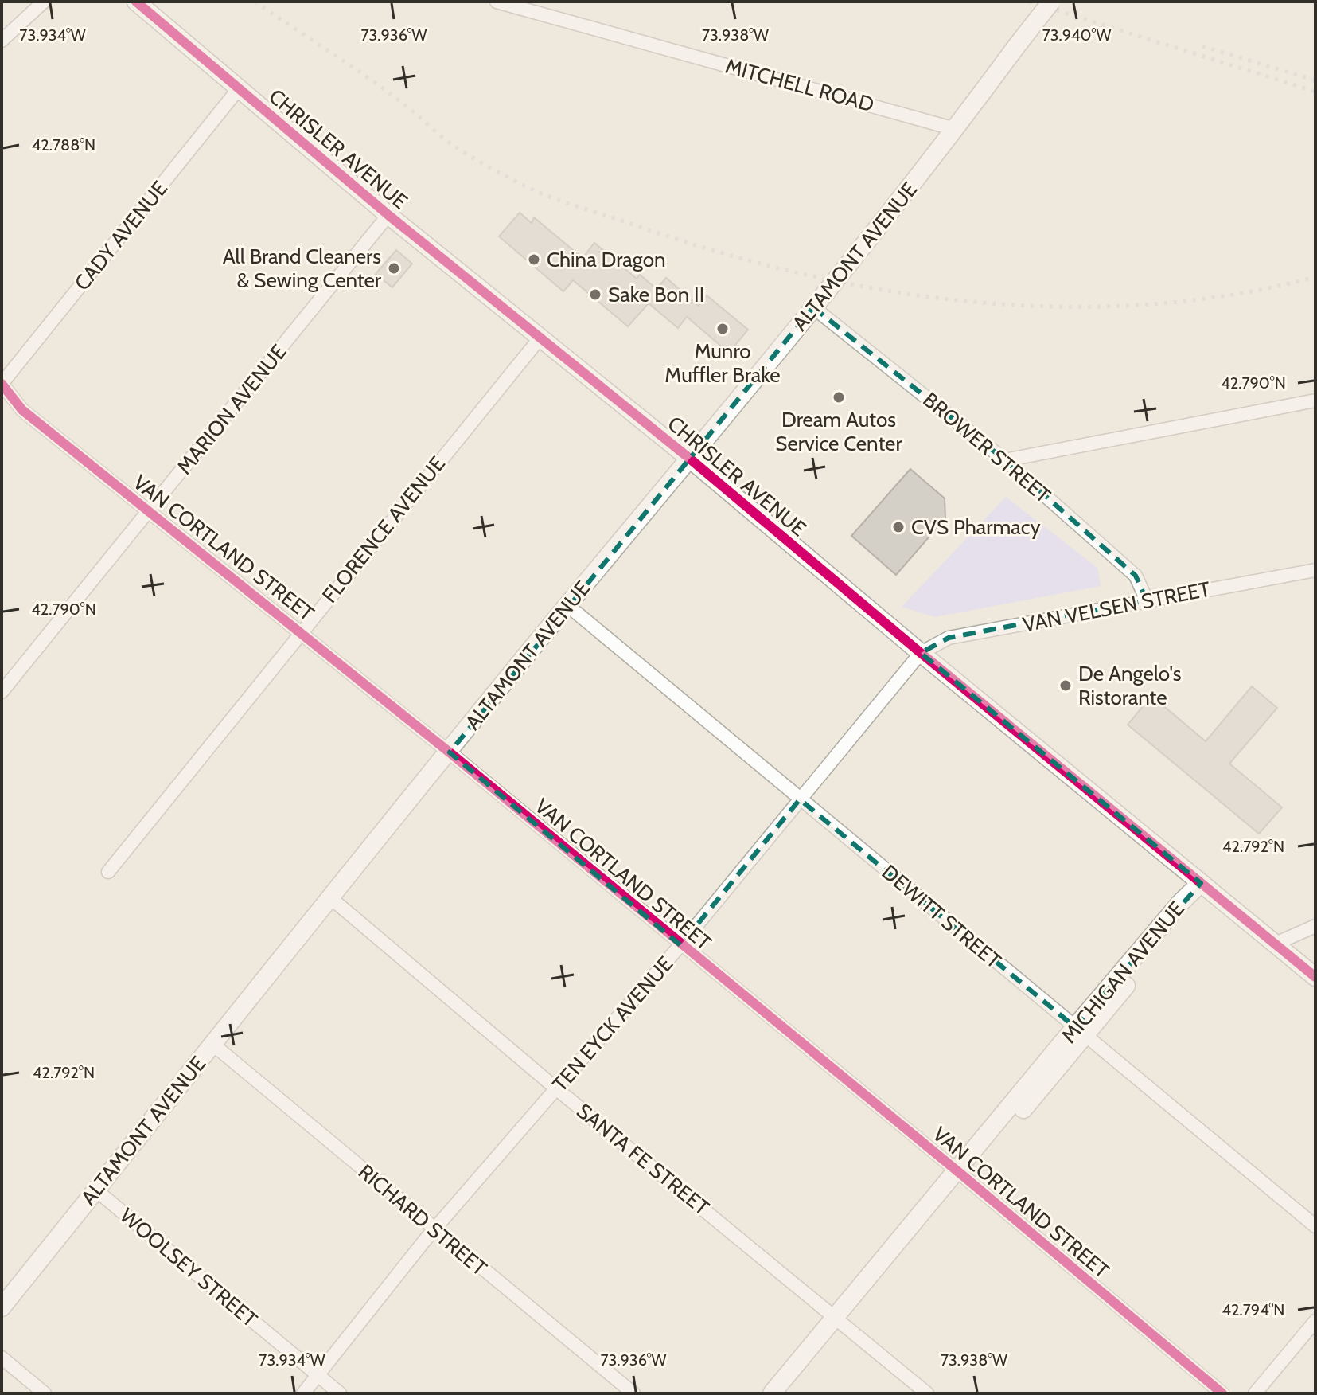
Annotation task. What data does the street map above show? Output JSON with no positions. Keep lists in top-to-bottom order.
{
  "streets": {
    "street": [
      "MITCHELL ROAD",
      "CHRISLER AVENUE",
      "CADY AVENUE",
      "ALTAMONT AVENUE",
      "MARION AVENUE",
      "BROWER STREET",
      "FLORENCE AVENUE",
      "VAN CORTLAND STREET",
      "VAN VELSEN STREET",
      "DEWITT STREET",
      "MICHIGAN AVENUE",
      "TEN EYCK AVENUE",
      "SANTA FE STREET",
      "RICHARD STREET",
      "WOOLSEY STREET"
    ]
  },
  "crossings": [
    ["MITCHELL ROAD", "ALTAMONT AVENUE"],
    ["CHRISLER AVENUE", "CADY AVENUE"],
    ["CHRISLER AVENUE", "ALTAMONT AVENUE"],
    ["CHRISLER AVENUE", "MARION AVENUE"],
    ["CHRISLER AVENUE", "FLORENCE AVENUE"],
    ["CHRISLER AVENUE", "VAN VELSEN STREET"],
    ["CHRISLER AVENUE", "MICHIGAN AVENUE"],
    ["CHRISLER AVENUE", "TEN EYCK AVENUE"],
    ["CADY AVENUE", "VAN CORTLAND STREET"],
    ["ALTAMONT AVENUE", "BROWER STREET"],
    ["ALTAMONT AVENUE", "VAN CORTLAND STREET"],
    ["ALTAMONT AVENUE", "DEWITT STREET"],
    ["ALTAMONT AVENUE", "SANTA FE STREET"],
    ["ALTAMONT AVENUE", "RICHARD STREET"],
    ["ALTAMONT AVENUE", "WOOLSEY STREET"],
    ["MARION AVENUE", "VAN CORTLAND STREET"],
    ["BROWER STREET", "VAN VELSEN STREET"],
    ["FLORENCE AVENUE", "VAN CORTLAND STREET"],
    ["VAN CORTLAND STREET", "MICHIGAN AVENUE"],
    ["VAN CORTLAND STREET", "TEN EYCK AVENUE"],
    ["VAN VELSEN STREET", "TEN EYCK AVENUE"],
    ["DEWITT STREET", "MICHIGAN AVENUE"],
    ["DEWITT STREET", "TEN EYCK AVENUE"],
    ["MICHIGAN AVENUE", "SANTA FE STREET"],
    ["TEN EYCK AVENUE", "SANTA FE STREET"],
    ["TEN EYCK AVENUE", "RICHARD STREET"],
    ["TEN EYCK AVENUE", "WOOLSEY STREET"]
  ],
  "places": [
    "China Dragon",
    "All Brand Cleaners & Sewing Center",
    "Sake Bon II",
    "Munro Muffler Brake",
    "Dream Autos Service Center",
    "CVS Pharmacy",
    "De Angelo's Ristorante"
  ],
  "coordinates": [
    "73.934°W",
    "73.936°W",
    "73.940°W",
    "73.938°W",
    "42.788°N",
    "42.790°N",
    "42.792°N",
    "42.794°N"
  ]
}
